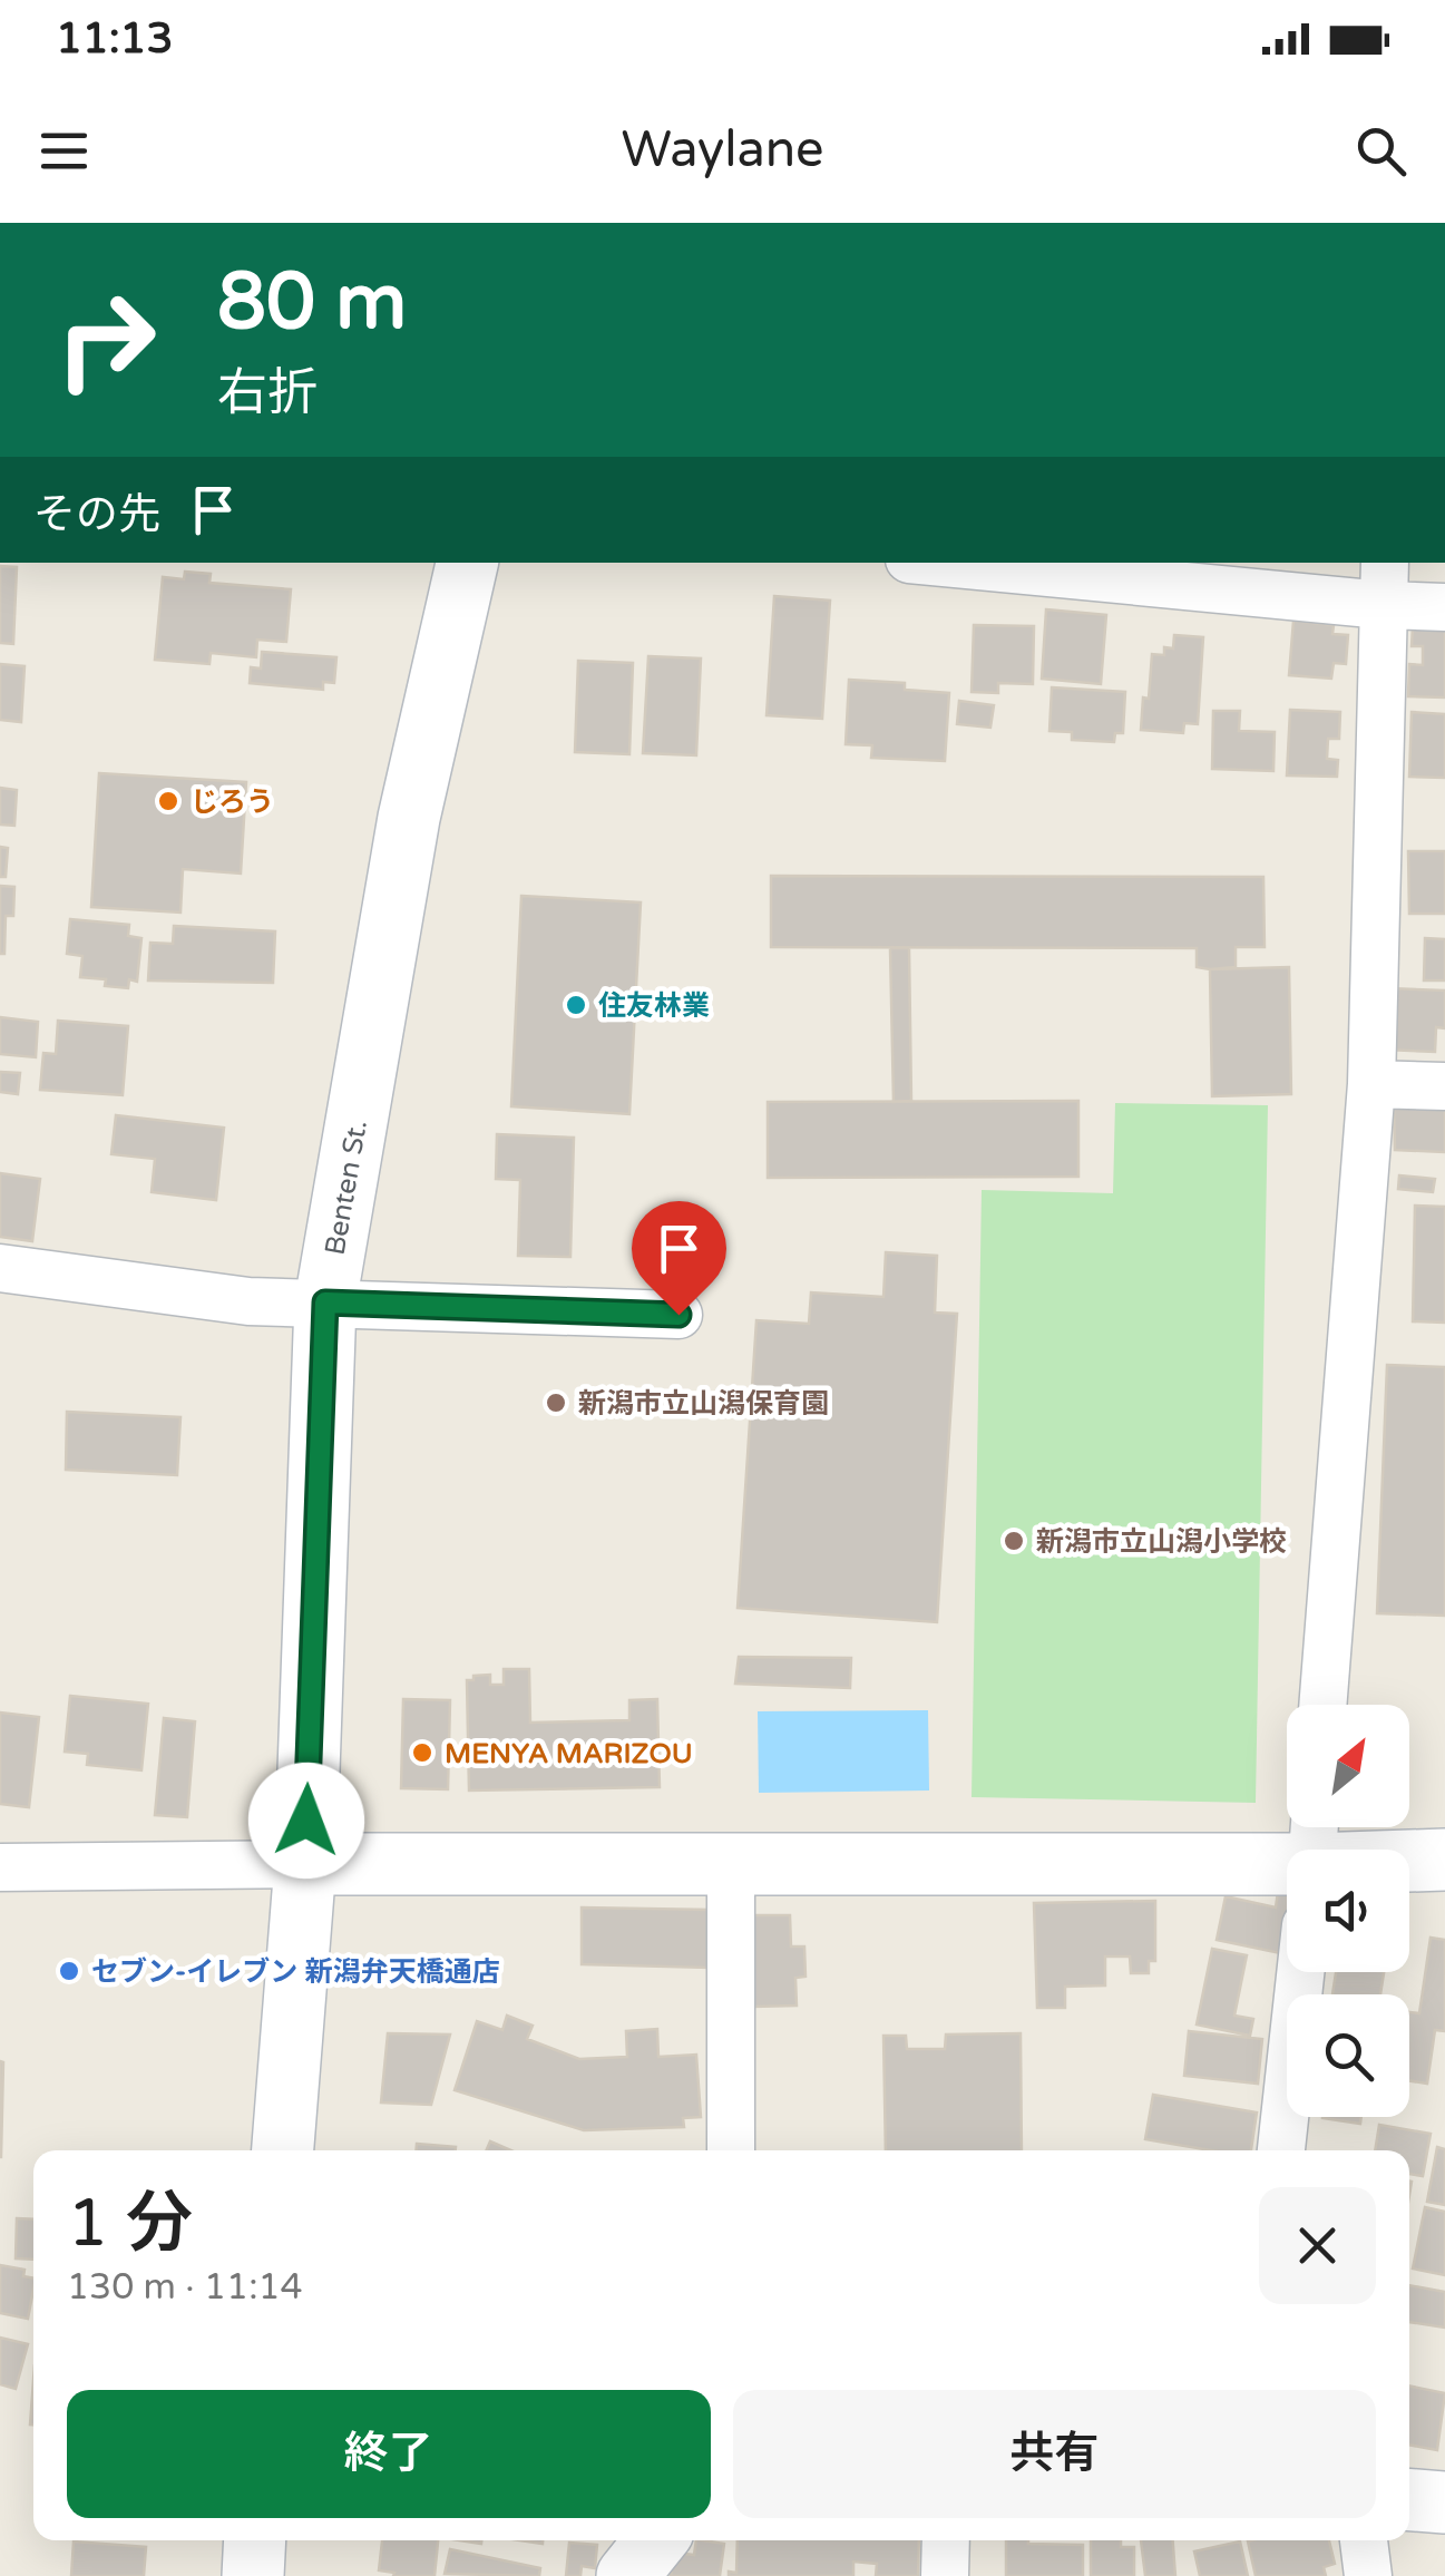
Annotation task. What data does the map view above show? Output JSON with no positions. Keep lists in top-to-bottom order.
{
  "streets": {
    "street": ["Benten St."]
  },
  "places": [
    "じろう",
    "住友林業",
    "新潟市立山潟保育園",
    "新潟市立山潟小学校",
    "MENYA MARIZOU",
    "セブン-イレブン 新潟弁天橋通店"
  ],
  "north": "top right",
  "page": {
    "status": "11:13",
    "header": "Waylane",
    "turn": ["80 m", "右折"],
    "then": "その先",
    "heading": ["1 分", "130 m · 11:14"],
    "buttons": ["終了", "共有"]
  }
}
